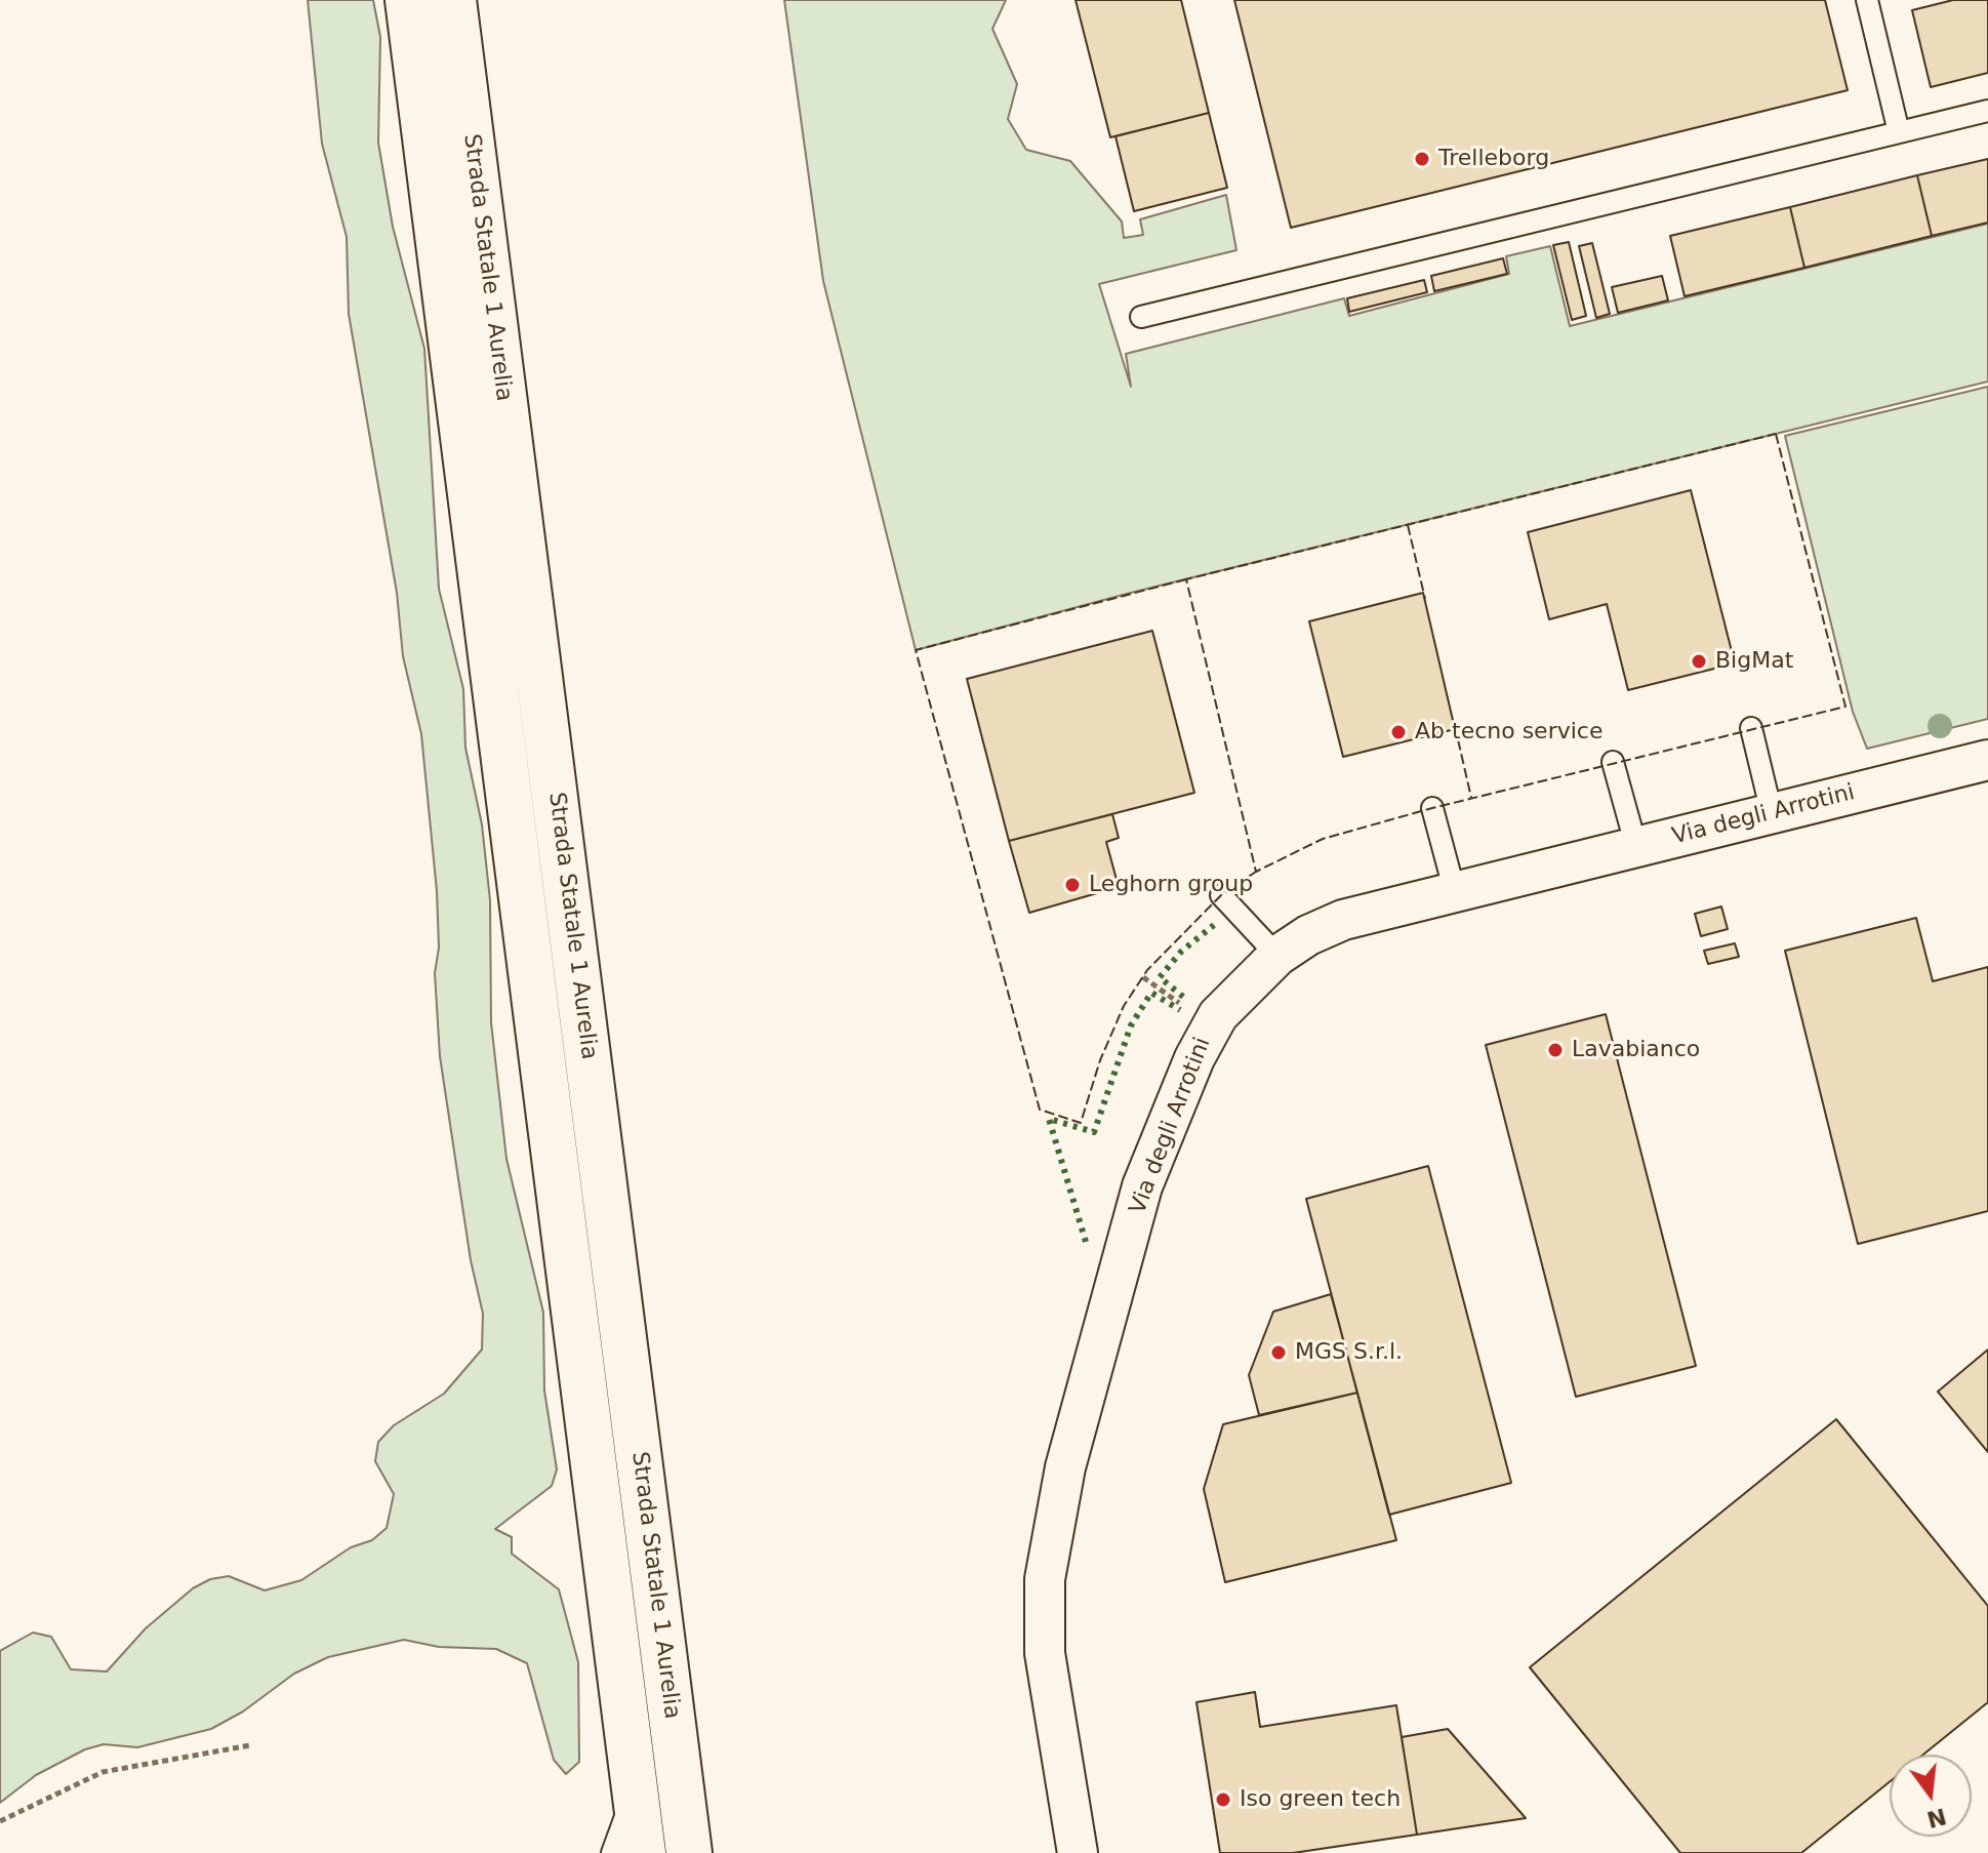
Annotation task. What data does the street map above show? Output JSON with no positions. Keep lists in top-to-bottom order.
{
  "streets": {
    "highway": ["Strada Statale 1 Aurelia"],
    "street": ["Via degli Arrotini"]
  },
  "places": [
    "Trelleborg",
    "BigMat",
    "Ab tecno service",
    "Leghorn group",
    "Lavabianco",
    "MGS S.r.l.",
    "Iso green tech"
  ],
  "north": "bottom"
}
